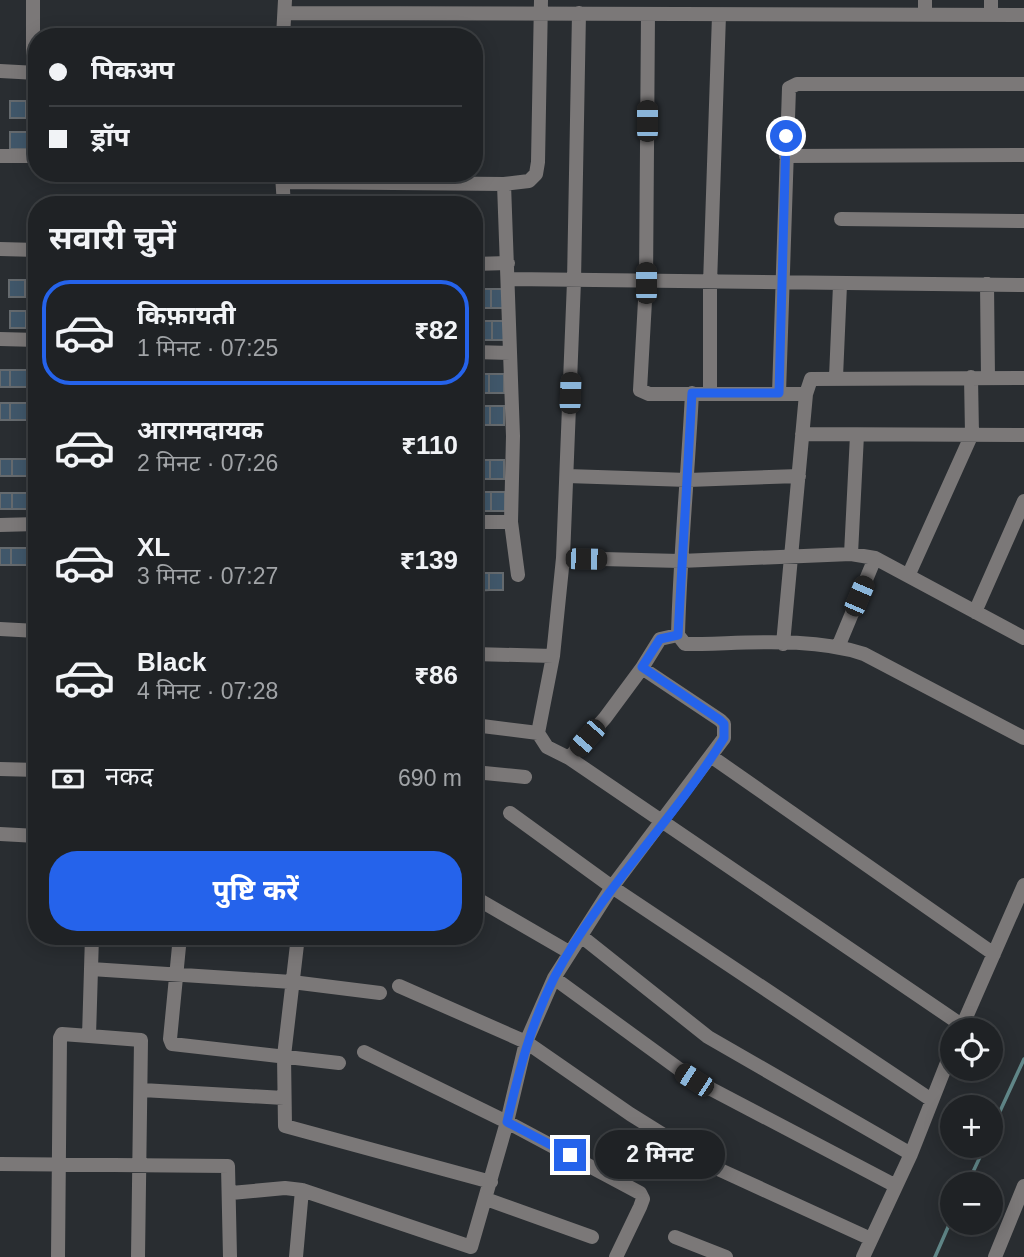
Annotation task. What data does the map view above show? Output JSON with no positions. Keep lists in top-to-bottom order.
{
  "page": {
    "banner": ["पिकअप", "ड्रॉप"],
    "heading": "सवारी चुनें",
    "list": [
      {
        "name": "किफ़ायती",
        "note": "1 मिनट · 07:25",
        "value": "₹82"
      },
      {
        "name": "आरामदायक",
        "note": "2 मिनट · 07:26",
        "value": "₹110"
      },
      {
        "name": "XL",
        "note": "3 मिनट · 07:27",
        "value": "₹139"
      },
      {
        "name": "Black",
        "note": "4 मिनट · 07:28",
        "value": "₹86"
      }
    ],
    "pay": ["नकद", "690 m"],
    "buttons": "पुष्टि करें",
    "map_buttons": ["+", "−"],
    "bubble": "2 मिनट"
  }
}
